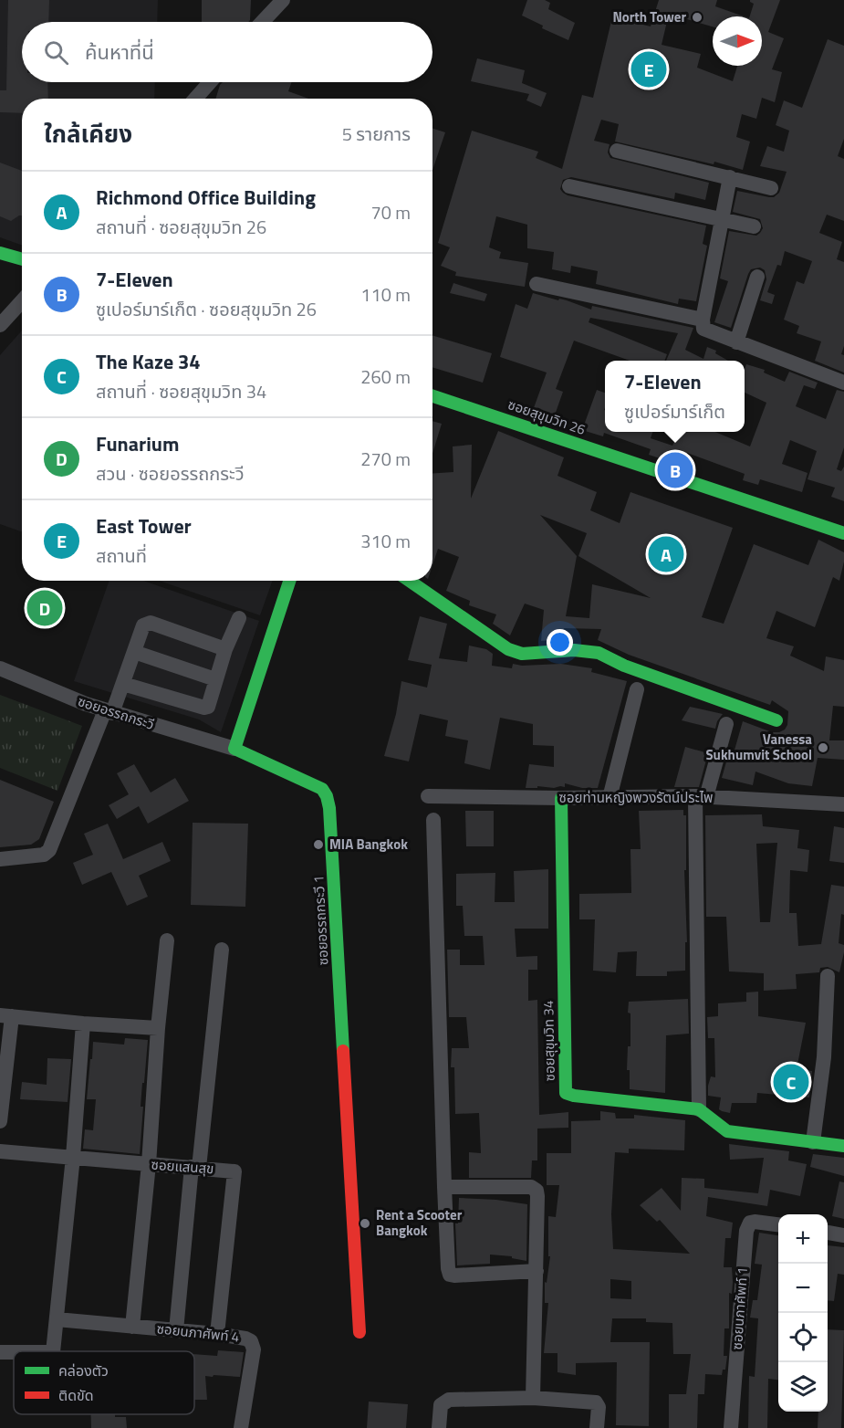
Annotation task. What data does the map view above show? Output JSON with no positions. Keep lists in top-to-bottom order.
{
  "streets": {
    "street": [
      "ซอยสุขุมวิท 26",
      "ซอยอรรถกระวี",
      "ซอยท่านหญิงพวงรัตน์ประไพ",
      "ซอยอรรถกระวี 1",
      "ซอยสุขุมวิท 34",
      "ซอยแสนสุข",
      "ซอยนภาศัพท์ 1",
      "ซอยนภาศัพท์ 4"
    ]
  },
  "crossings": [
    ["ซอยอรรถกระวี", "ซอยอรรถกระวี 1"],
    ["ซอยท่านหญิงพวงรัตน์ประไพ", "ซอยสุขุมวิท 34"],
    ["ซอยแสนสุข", "ซอยนภาศัพท์ 4"]
  ],
  "places": [
    "North Tower",
    "Vanessa Sukhumvit School",
    "MIA Bangkok",
    "Rent a Scooter Bangkok"
  ],
  "legend": ["คล่องตัว", "ติดขัด"],
  "north": "right",
  "page": {
    "search": "ค้นหาที่นี่",
    "pins": [
      "E",
      "B",
      "A",
      "D",
      "C"
    ],
    "heading": ["ใกล้เคียง", "5 รายการ"],
    "list": [
      {
        "mark": "A",
        "name": "Richmond Office Building",
        "note": "สถานที่ · ซอยสุขุมวิท 26",
        "value": "70 m"
      },
      {
        "mark": "B",
        "name": "7-Eleven",
        "note": "ซูเปอร์มาร์เก็ต · ซอยสุขุมวิท 26",
        "value": "110 m"
      },
      {
        "mark": "C",
        "name": "The Kaze 34",
        "note": "สถานที่ · ซอยสุขุมวิท 34",
        "value": "260 m"
      },
      {
        "mark": "D",
        "name": "Funarium",
        "note": "สวน · ซอยอรรถกระวี",
        "value": "270 m"
      },
      {
        "mark": "E",
        "name": "East Tower",
        "note": "สถานที่",
        "value": "310 m"
      }
    ],
    "popup": ["7-Eleven", "ซูเปอร์มาร์เก็ต"],
    "map_buttons": ["+", "−"]
  }
}
